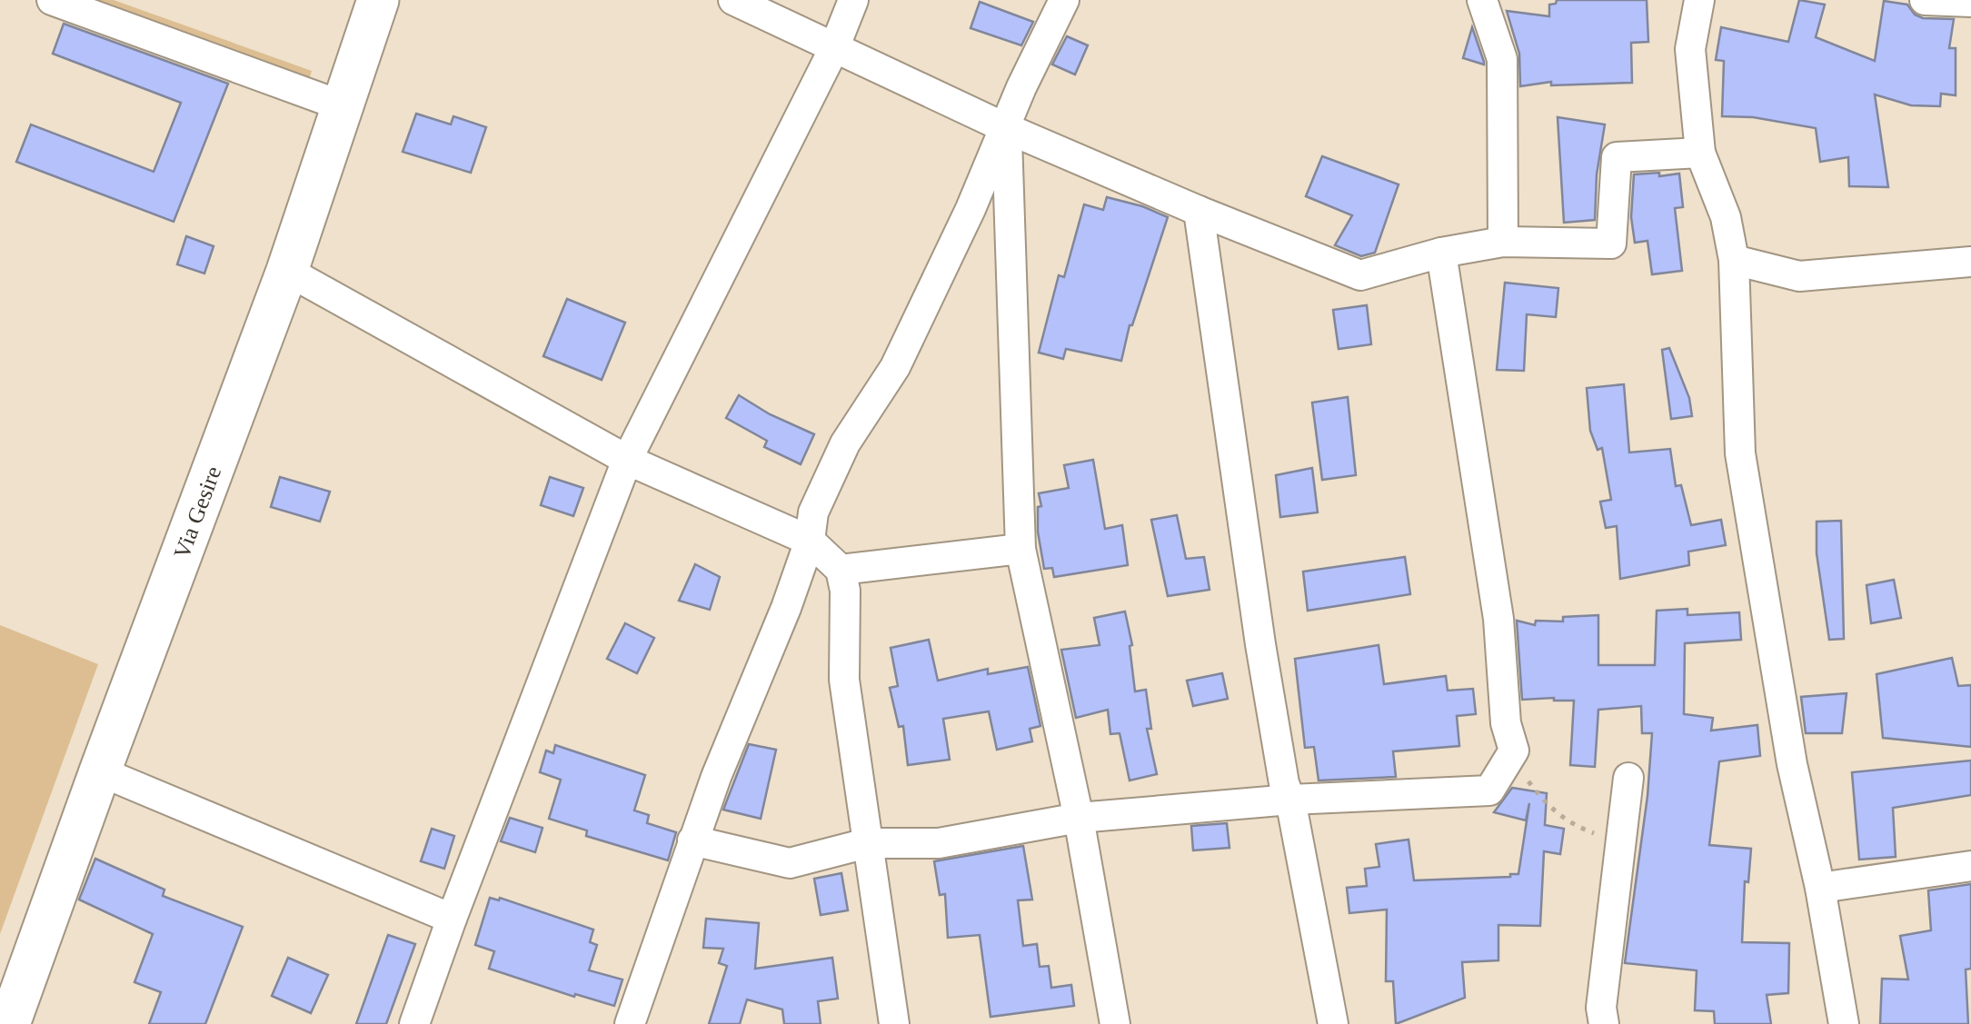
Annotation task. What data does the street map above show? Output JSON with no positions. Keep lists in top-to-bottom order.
{
  "streets": {
    "main road": ["Via Gesire"]
  }
}
